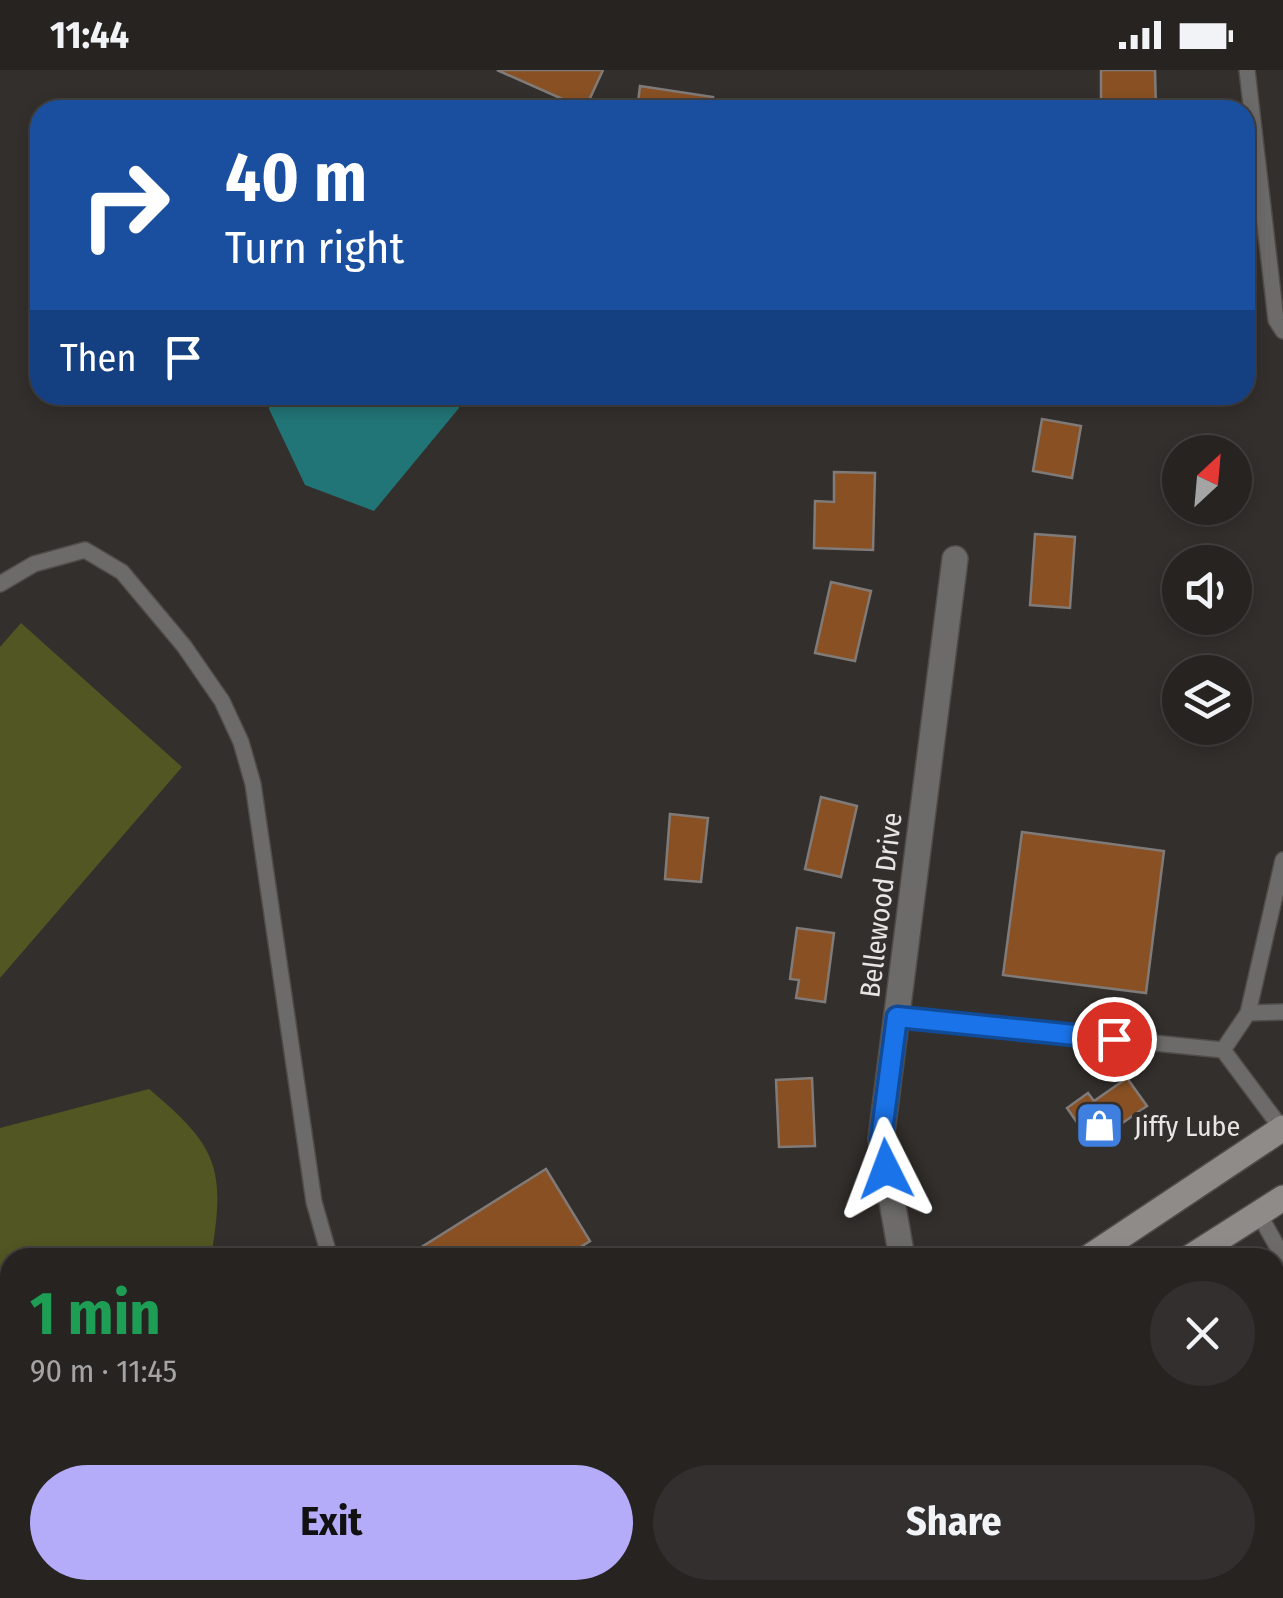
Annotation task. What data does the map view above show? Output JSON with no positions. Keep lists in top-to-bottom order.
{
  "streets": {
    "street": ["Bellewood Drive"]
  },
  "places": {
    "shop": ["Jiffy Lube"]
  },
  "north": "top right",
  "page": {
    "status": "11:44",
    "turn": ["40 m", "Turn right"],
    "then": "Then",
    "heading": ["1 min", "90 m · 11:45"],
    "buttons": ["Exit", "Share"]
  }
}
